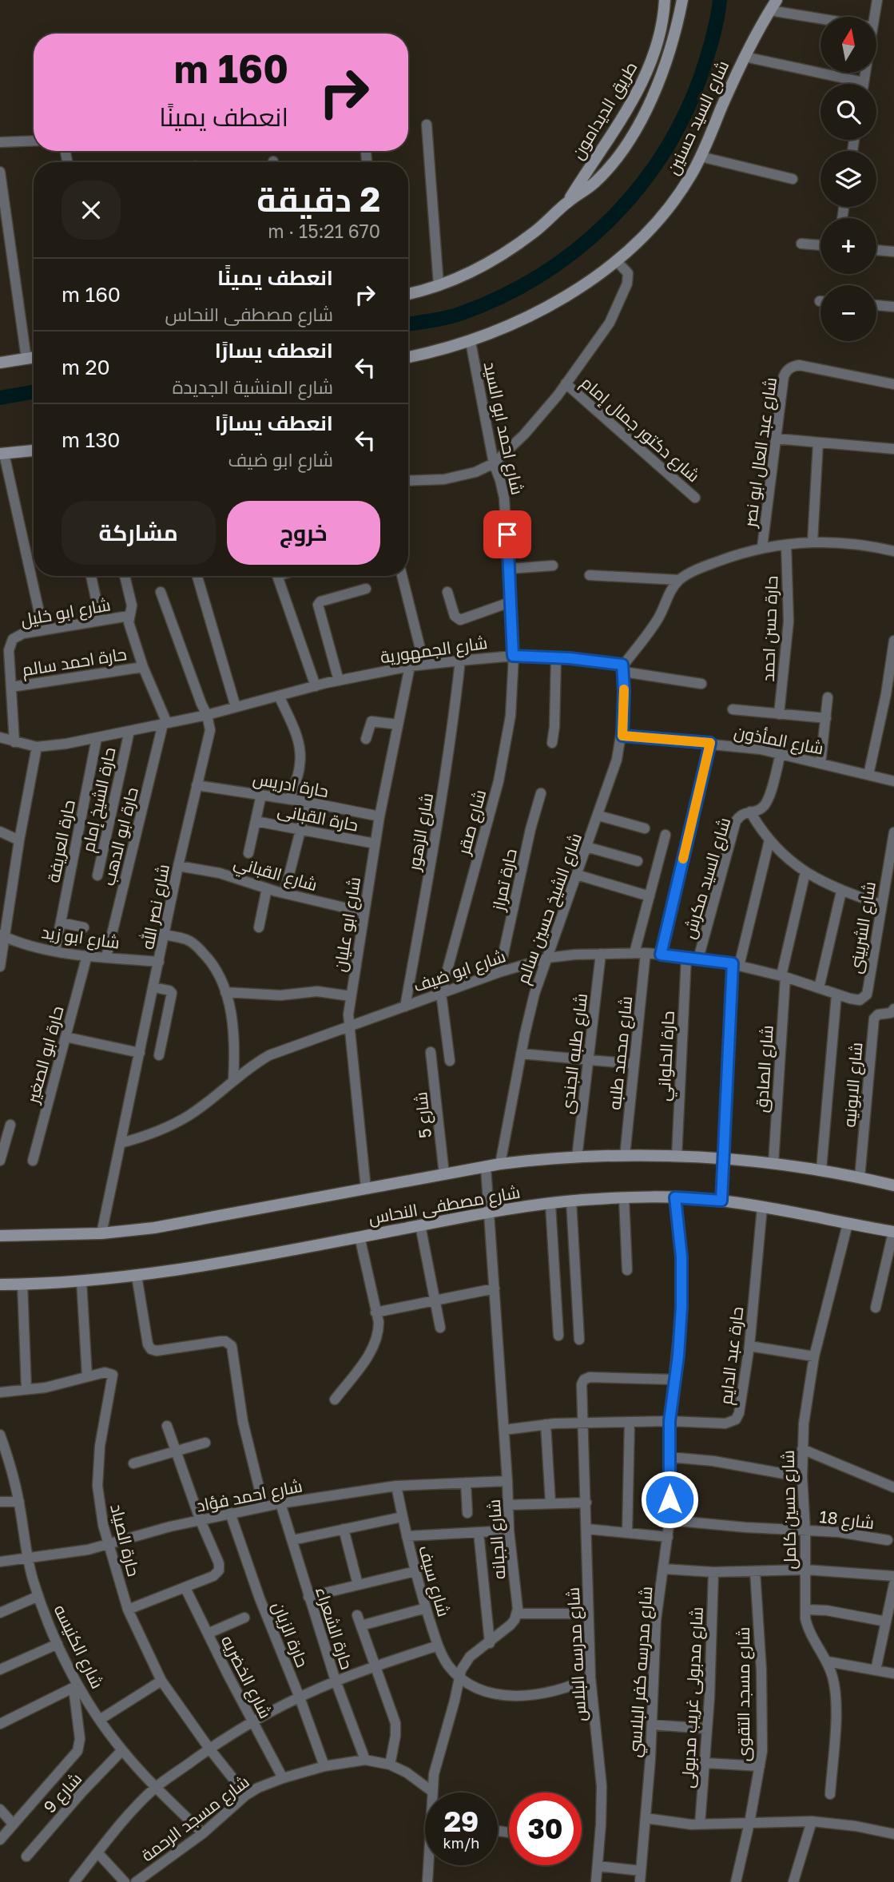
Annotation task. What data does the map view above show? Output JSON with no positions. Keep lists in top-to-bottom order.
{
  "streets": {
    "street": [
      "طريق الديدامون",
      "شارع السيد حسنين",
      "شارع احمد ابو السيد",
      "شارع دكتور جمال إمام",
      "شارع عبد العال ابو نصر",
      "شارع ابو خليل",
      "حارة حسن احمد",
      "شارع الجمهورية",
      "حارة احمد سالم",
      "شارع المأذون",
      "حارة ادريس",
      "حارة الشيخ إمام",
      "حارة القبانى",
      "شارع صقر",
      "شارع الزهور",
      "حارة ابو الدهب",
      "حارة العريفة",
      "شارع القباني",
      "شارع السيد مكرش",
      "حارة تمراز",
      "شارع نصر الله",
      "شارع الشيخ حسين سالم",
      "شارع ابو عليان",
      "شارع الشربينى",
      "شارع ابو زيد",
      "شارع ابو ضيف",
      "شارع محمد طلبه",
      "شارع طلبه الجندى",
      "حارة ابو الصغير",
      "حارة الحلواني",
      "شارع الصادق",
      "شارع الابونيه",
      "شارع 5",
      "شارع مصطفى النحاس",
      "حارة عبد الدايم",
      "شارع احمد فؤاد",
      "شارع حسين كامل",
      "شارع 18",
      "شارع الجبانه",
      "حارة الصياد",
      "شارع سيف",
      "حارة الشعراء",
      "حارة الزيان",
      "شارع الكنيسه",
      "شارع مدرسه البلاس",
      "شارع مدرسه كفر البلاسي",
      "شارع الخضريه",
      "شارع مسجد التقوى",
      "شارع مدبولى غريب مدبولى",
      "شارع 9",
      "شارع مسجد الرحمة"
    ]
  },
  "crossings": [
    ["شارع السيد حسنين", "شارع احمد ابو السيد"],
    ["شارع احمد ابو السيد", "شارع الجمهورية"],
    ["شارع احمد ابو السيد", "شارع صقر"],
    ["شارع ابو خليل", "شارع الجمهورية"],
    ["شارع ابو خليل", "حارة احمد سالم"],
    ["شارع الجمهورية", "حارة الشيخ إمام"],
    ["شارع الجمهورية", "شارع صقر"],
    ["شارع الجمهورية", "شارع الزهور"],
    ["شارع الجمهورية", "حارة ابو الدهب"],
    ["شارع الجمهورية", "حارة العريفة"],
    ["شارع الجمهورية", "شارع نصر الله"],
    ["شارع الجمهورية", "شارع الشيخ حسين سالم"],
    ["شارع الجمهورية", "شارع ابو عليان"],
    ["شارع المأذون", "شارع السيد مكرش"],
    ["شارع المأذون", "شارع الشيخ حسين سالم"],
    ["حارة ادريس", "شارع نصر الله"],
    ["حارة ادريس", "شارع ابو عليان"],
    ["حارة القبانى", "شارع ابو عليان"],
    ["شارع صقر", "شارع ابو ضيف"],
    ["شارع الزهور", "شارع ابو ضيف"],
    ["حارة ابو الدهب", "شارع ابو زيد"],
    ["حارة العريفة", "شارع ابو زيد"],
    ["شارع القباني", "شارع نصر الله"],
    ["شارع القباني", "شارع ابو عليان"],
    ["شارع السيد مكرش", "شارع ابو ضيف"],
    ["حارة تمراز", "شارع ابو ضيف"],
    ["شارع نصر الله", "شارع ابو زيد"],
    ["شارع نصر الله", "شارع ابو ضيف"],
    ["شارع نصر الله", "شارع مصطفى النحاس"],
    ["شارع الشيخ حسين سالم", "شارع ابو ضيف"],
    ["شارع الشيخ حسين سالم", "شارع مصطفى النحاس"],
    ["شارع ابو عليان", "شارع ابو ضيف"],
    ["شارع ابو عليان", "شارع مصطفى النحاس"],
    ["شارع الشربينى", "شارع ابو ضيف"],
    ["شارع ابو زيد", "حارة ابو الصغير"],
    ["شارع ابو ضيف", "شارع محمد طلبه"],
    ["شارع ابو ضيف", "شارع طلبه الجندى"],
    ["شارع ابو ضيف", "حارة الحلواني"],
    ["شارع ابو ضيف", "شارع الصادق"],
    ["شارع محمد طلبه", "شارع مصطفى النحاس"],
    ["شارع طلبه الجندى", "شارع مصطفى النحاس"],
    ["حارة الحلواني", "شارع مصطفى النحاس"],
    ["شارع الصادق", "شارع مصطفى النحاس"],
    ["شارع الابونيه", "شارع مصطفى النحاس"],
    ["شارع 5", "شارع مصطفى النحاس"],
    ["شارع مصطفى النحاس", "حارة عبد الدايم"],
    ["شارع مصطفى النحاس", "شارع حسين كامل"],
    ["شارع مصطفى النحاس", "شارع الجبانه"],
    ["شارع مصطفى النحاس", "شارع مدرسه كفر البلاسي"],
    ["حارة عبد الدايم", "شارع الجبانه"],
    ["حارة عبد الدايم", "شارع مدرسه البلاس"],
    ["حارة عبد الدايم", "شارع مدرسه كفر البلاسي"],
    ["شارع احمد فؤاد", "شارع الجبانه"],
    ["شارع احمد فؤاد", "حارة الصياد"],
    ["شارع احمد فؤاد", "شارع سيف"],
    ["شارع احمد فؤاد", "حارة الشعراء"],
    ["شارع احمد فؤاد", "حارة الزيان"],
    ["شارع احمد فؤاد", "شارع الكنيسه"],
    ["شارع حسين كامل", "شارع 18"],
    ["شارع 18", "شارع مدرسه كفر البلاسي"],
    ["حارة الصياد", "شارع مسجد الرحمة"],
    ["حارة الشعراء", "شارع مسجد الرحمة"],
    ["حارة الزيان", "شارع مسجد الرحمة"],
    ["شارع الكنيسه", "شارع 9"],
    ["شارع الكنيسه", "شارع مسجد الرحمة"],
    ["شارع مدرسه البلاس", "شارع مدرسه كفر البلاسي"],
    ["شارع الخضريه", "شارع مسجد الرحمة"]
  ],
  "north": "top",
  "page": {
    "map_buttons": ["+", "−"],
    "turn": ["160 m", "انعطف يمينًا"],
    "heading": ["2 دقيقة", "670 m · 15:21"],
    "list": [
      {
        "name": "انعطف يمينًا",
        "note": "شارع مصطفى النحاس",
        "value": "160 m"
      },
      {
        "name": "انعطف يسارًا",
        "note": "شارع المنشية الجديدة",
        "value": "20 m"
      },
      {
        "name": "انعطف يسارًا",
        "note": "شارع ابو ضيف",
        "value": "130 m"
      }
    ],
    "buttons": ["خروج", "مشاركة"],
    "speed": "29 km/h",
    "limit": "30"
  }
}
